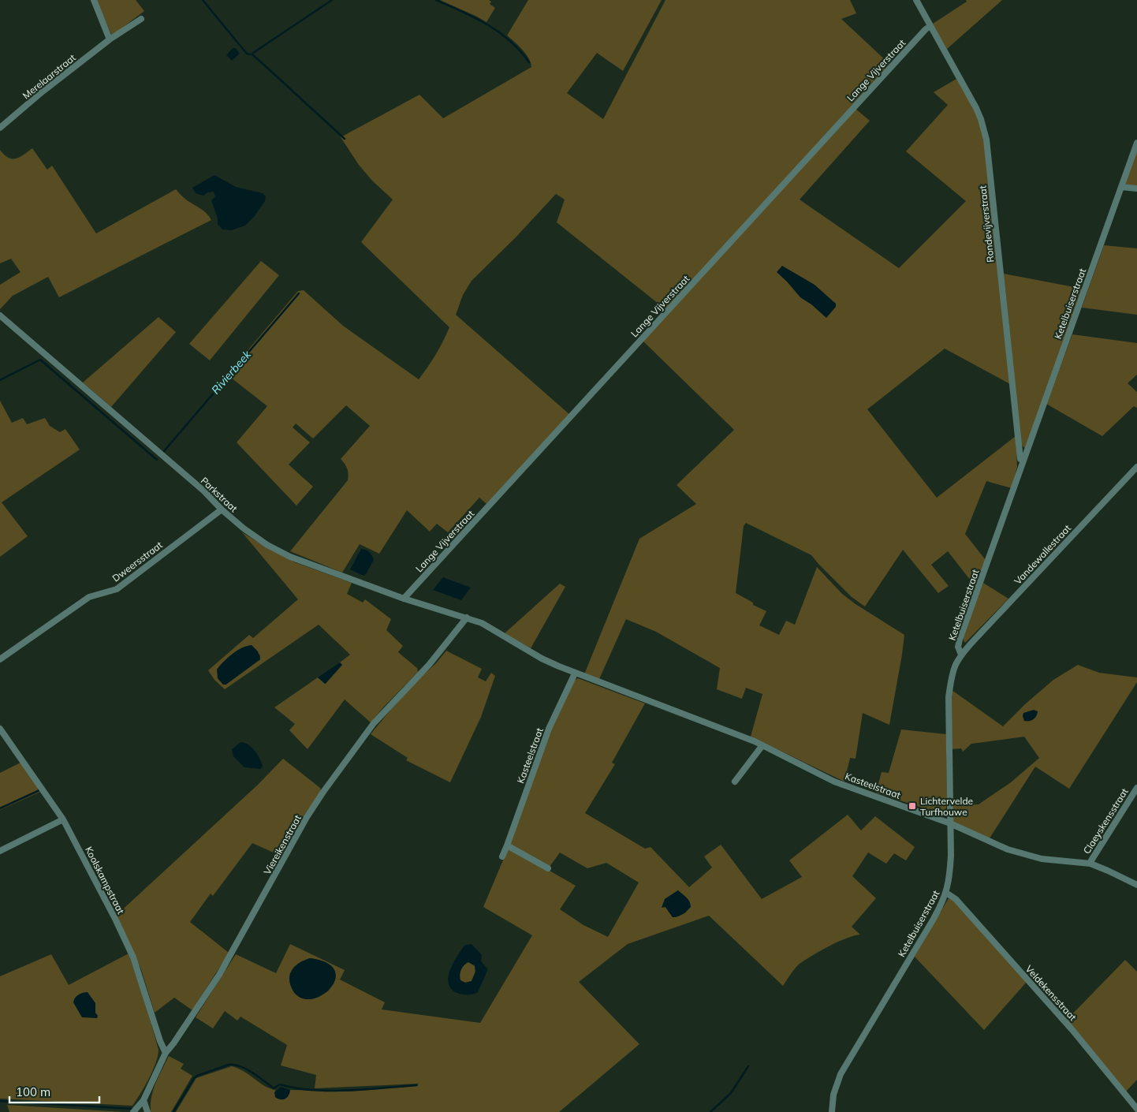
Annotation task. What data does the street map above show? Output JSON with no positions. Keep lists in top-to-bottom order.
{
  "streets": {
    "street": [
      "Lange Vijverstraat",
      "Merelaarstraat",
      "Rondevijverstraat",
      "Ketelbuiserstraat",
      "Parkstraat",
      "Vandewallestraat",
      "Dweersstraat",
      "Kasteelstraat",
      "Claeyskensstraat",
      "Viereikenstraat",
      "Koolskampstraat",
      "Veldekensstraat"
    ]
  },
  "crossings": [
    ["Lange Vijverstraat", "Rondevijverstraat"],
    ["Lange Vijverstraat", "Parkstraat"],
    ["Rondevijverstraat", "Ketelbuiserstraat"],
    ["Ketelbuiserstraat", "Vandewallestraat"],
    ["Ketelbuiserstraat", "Kasteelstraat"],
    ["Ketelbuiserstraat", "Veldekensstraat"],
    ["Parkstraat", "Dweersstraat"],
    ["Parkstraat", "Kasteelstraat"],
    ["Parkstraat", "Viereikenstraat"],
    ["Kasteelstraat", "Claeyskensstraat"],
    ["Kasteelstraat", "Viereikenstraat"],
    ["Viereikenstraat", "Koolskampstraat"]
  ],
  "water": ["Rivierbeek"],
  "places": {
    "transit": ["Lichtervelde Turfhouwe"]
  },
  "scale_bar": "100 m"
}
